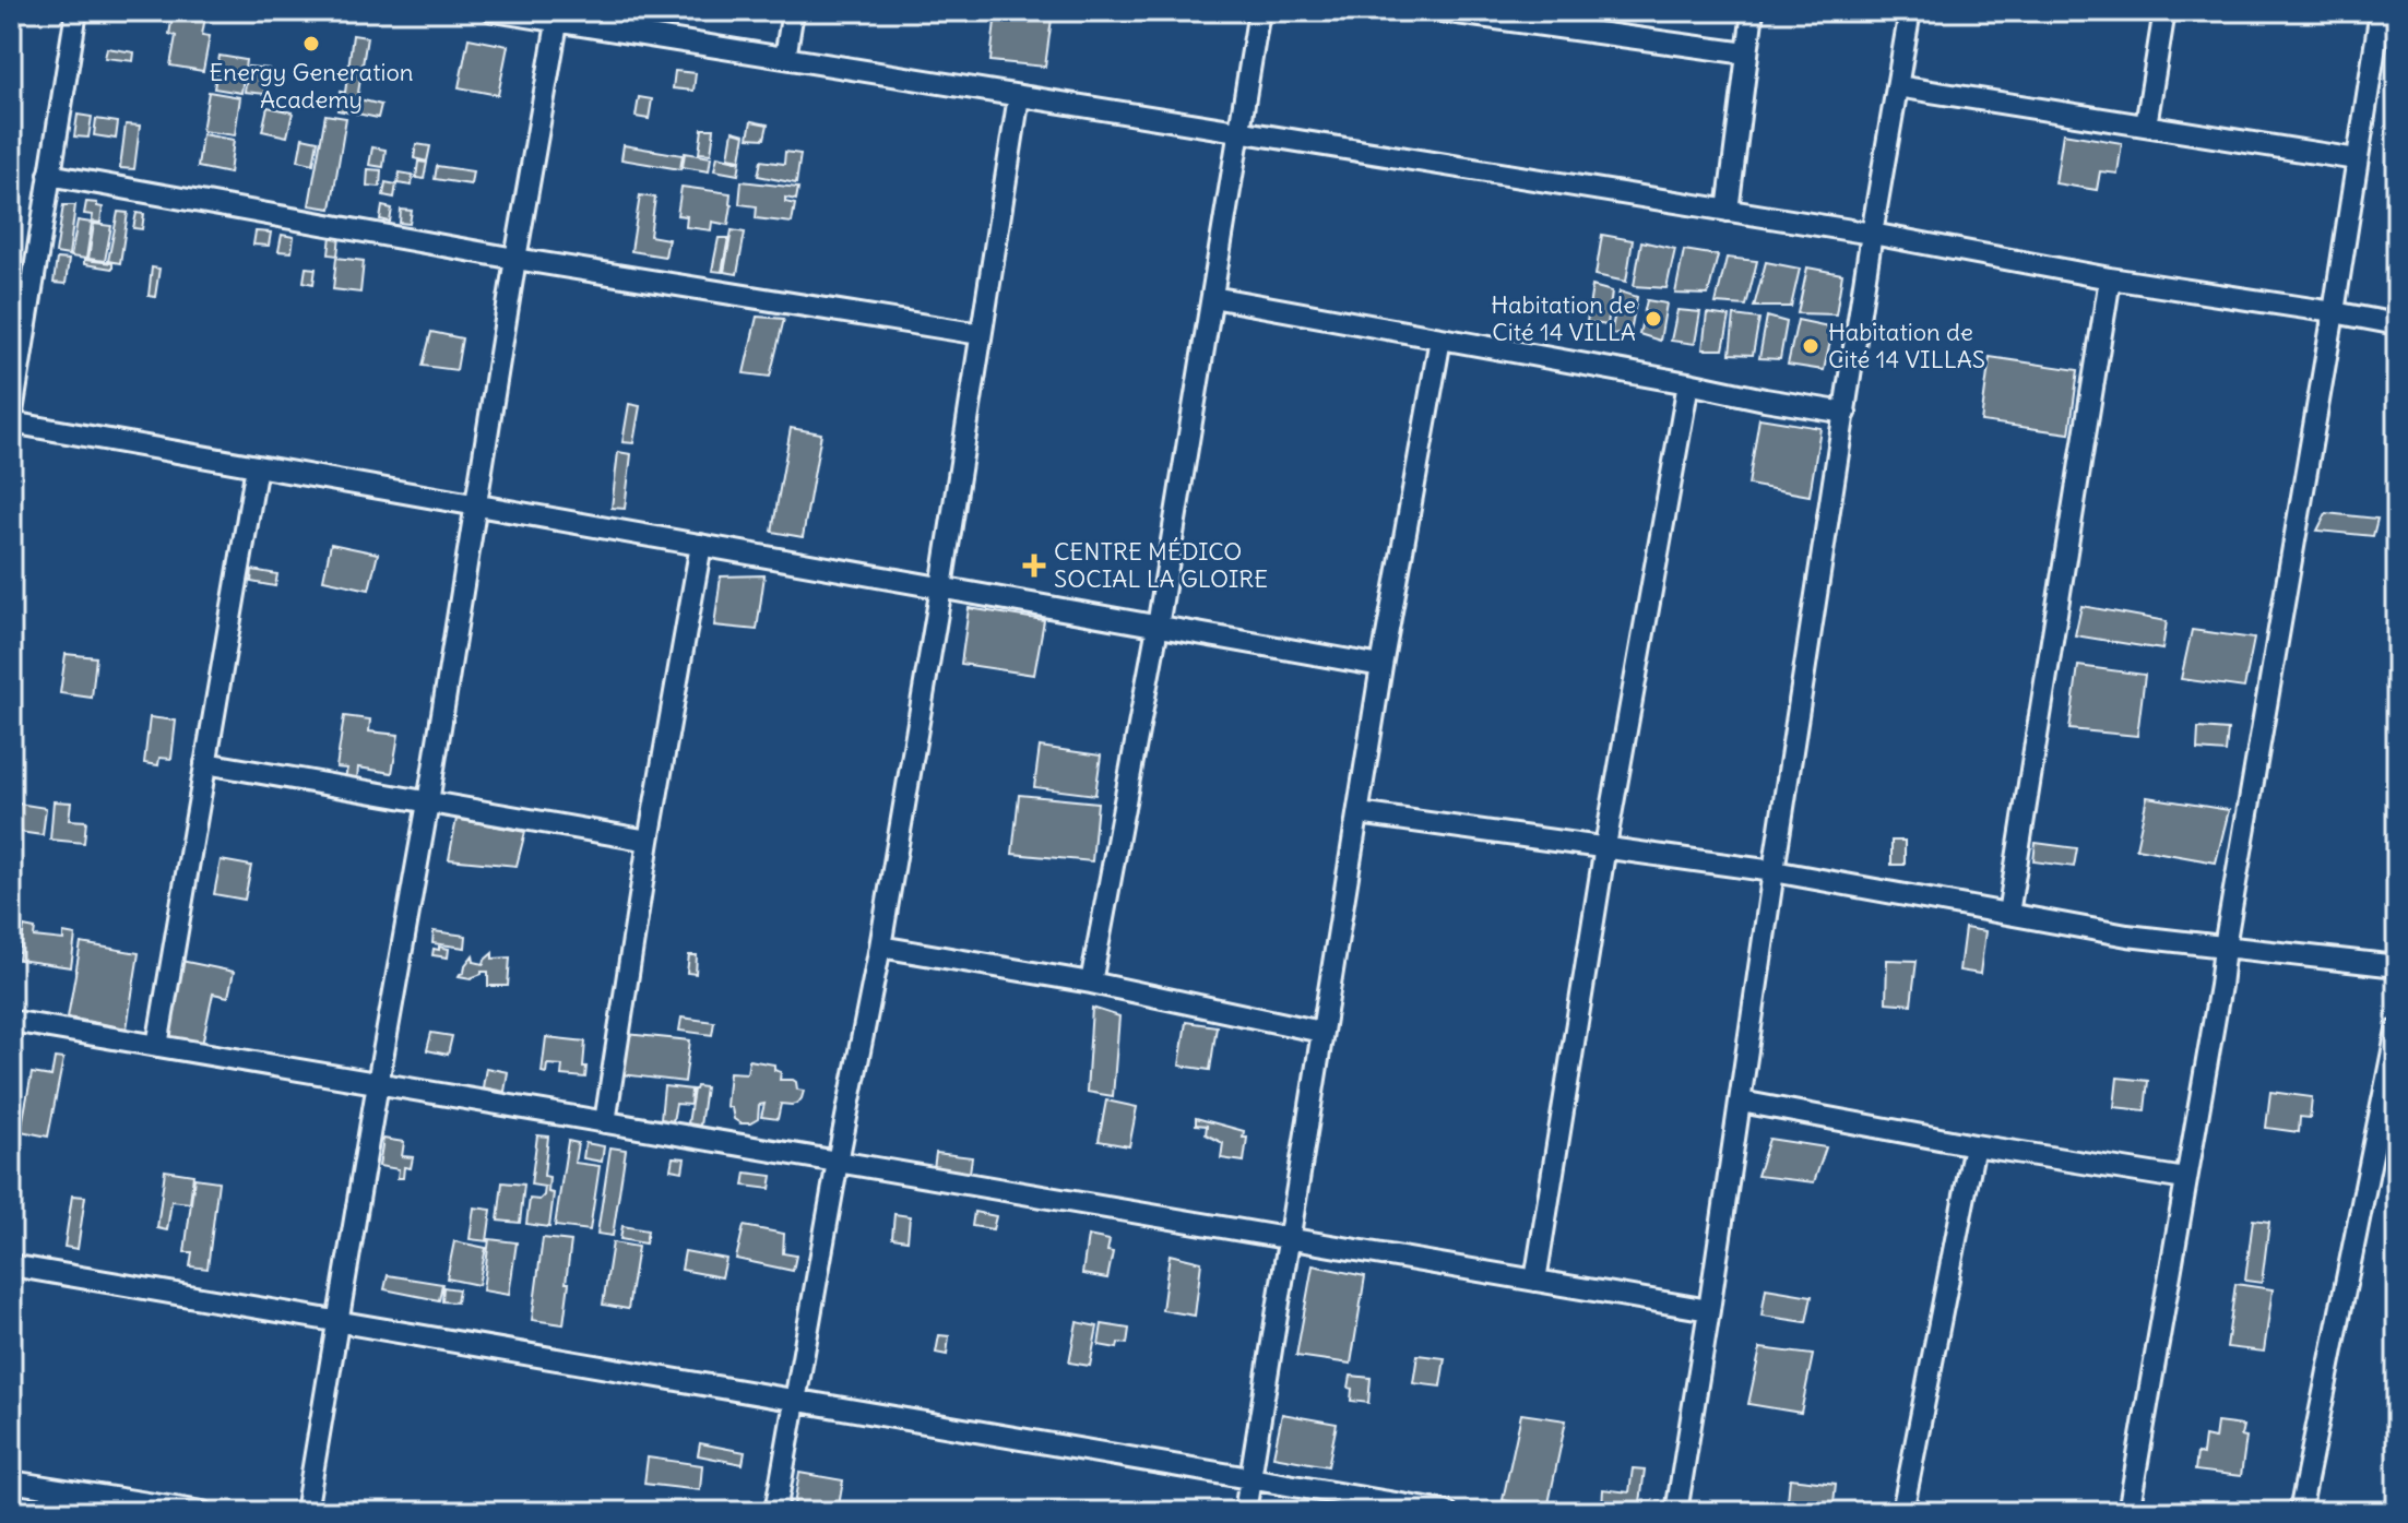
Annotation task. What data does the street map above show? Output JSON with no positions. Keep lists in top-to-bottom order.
{
  "places": {
    "other": ["Energy Generation Academy", "Habitation de Cité 14 VILLA", "Habitation de Cité 14 VILLAS"],
    "health": ["CENTRE MÉDICO SOCIAL LA GLOIRE"]
  }
}
